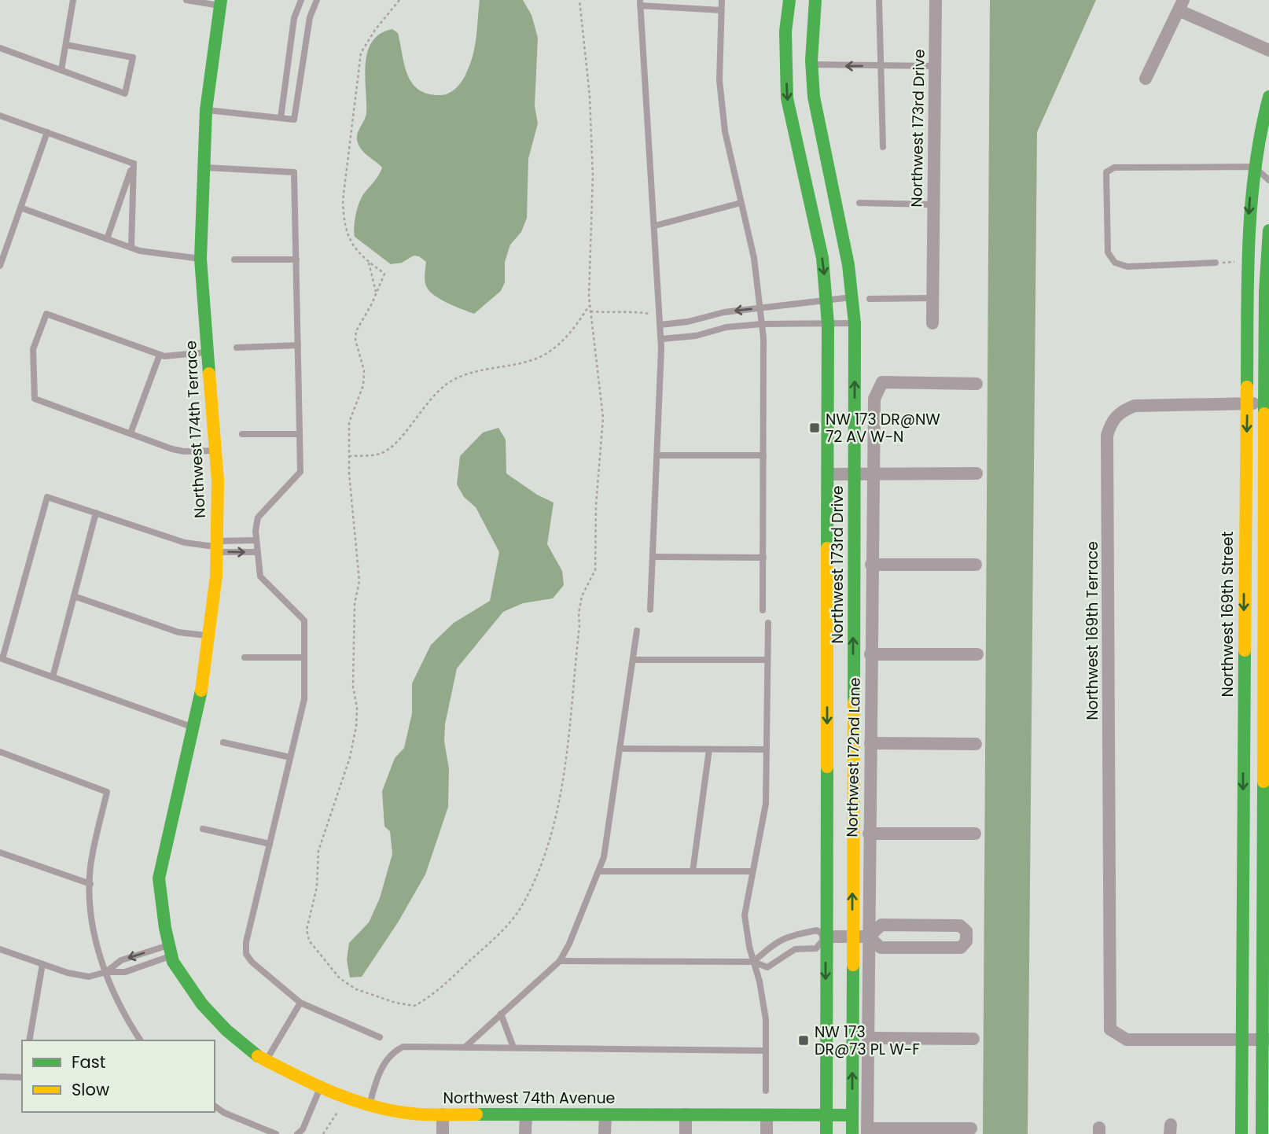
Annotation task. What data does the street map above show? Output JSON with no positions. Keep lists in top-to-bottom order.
{
  "streets": {
    "street": [
      "Northwest 173rd Drive",
      "Northwest 174th Terrace",
      "Northwest 169th Street",
      "Northwest 169th Terrace",
      "Northwest 172nd Lane",
      "Northwest 74th Avenue"
    ]
  },
  "crossings": [
    ["Northwest 173rd Drive", "Northwest 74th Avenue"],
    ["Northwest 174th Terrace", "Northwest 74th Avenue"],
    ["Northwest 169th Street", "Northwest 169th Terrace"]
  ],
  "places": {
    "transit": ["NW 173 DR@NW 72 AV W-N", "NW 173 DR@73 PL W-F"]
  },
  "legend": ["Fast", "Slow"]
}
